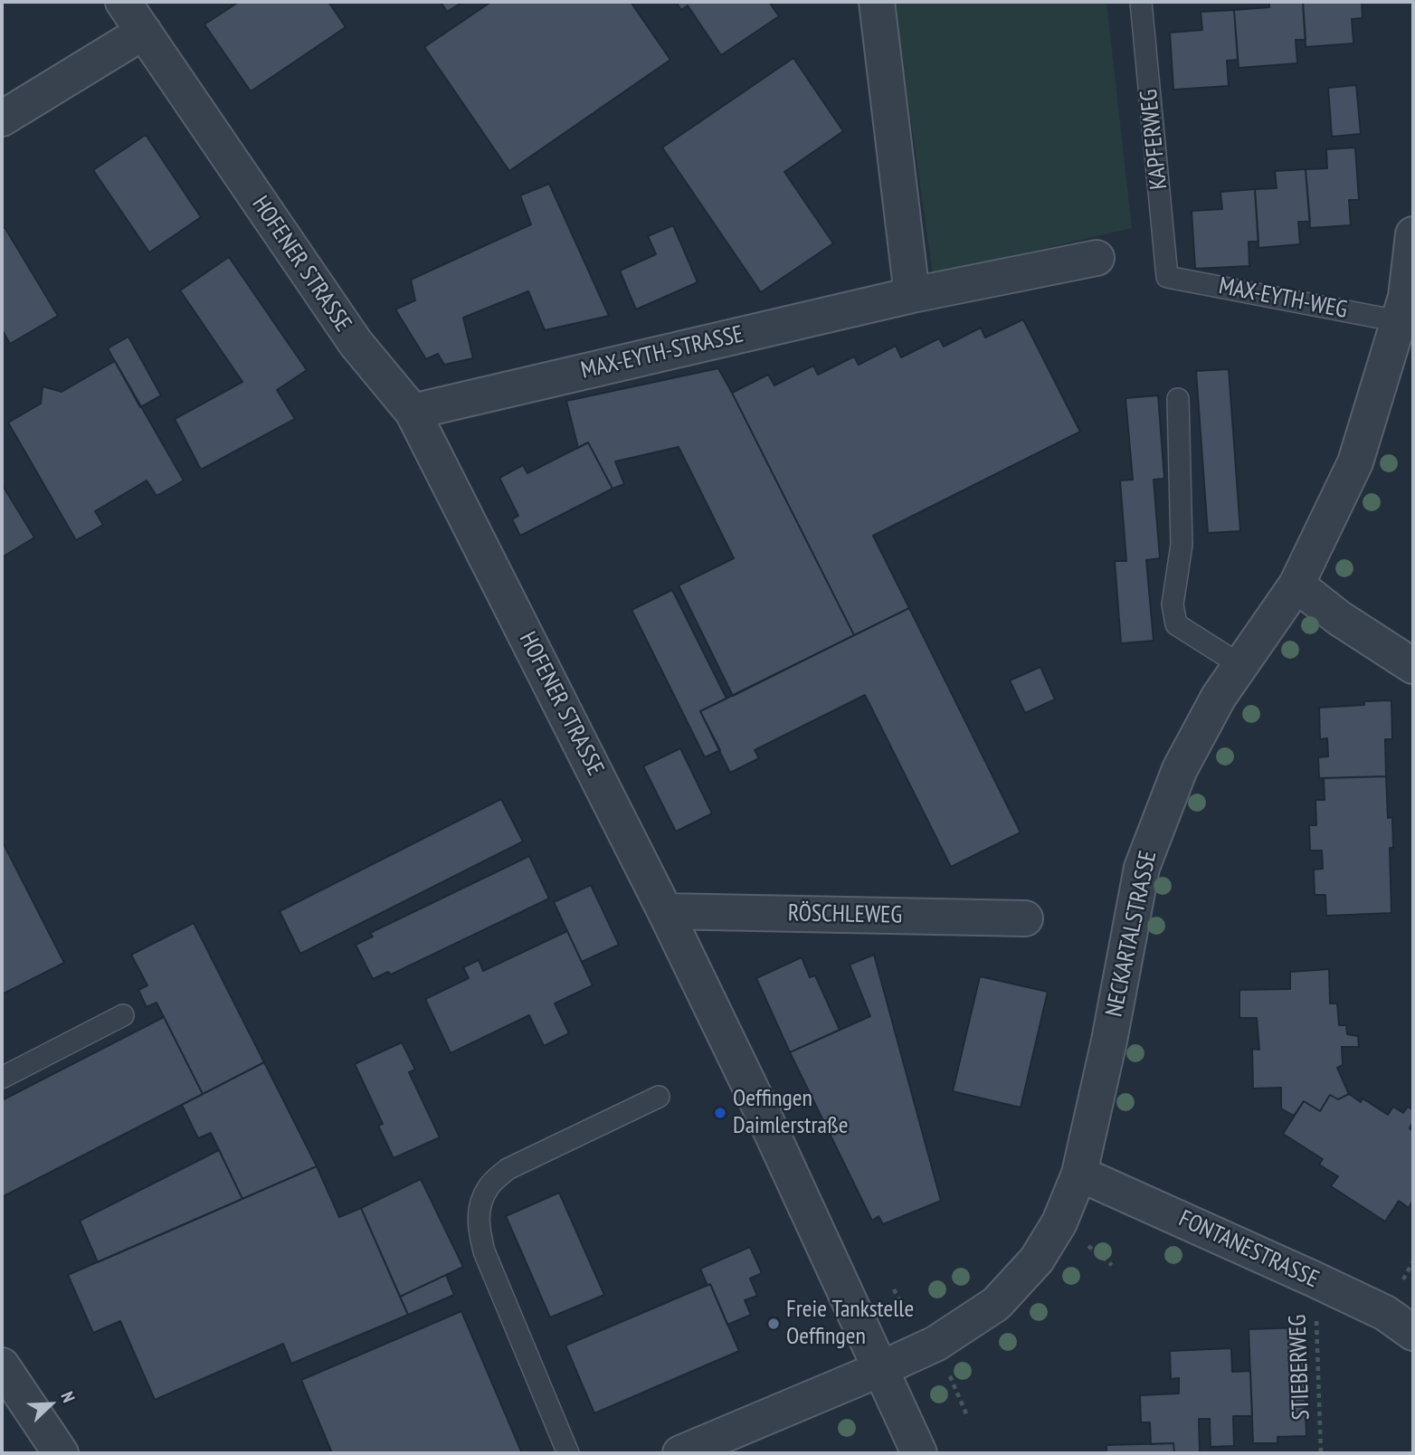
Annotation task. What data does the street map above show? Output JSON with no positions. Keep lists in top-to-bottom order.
{
  "streets": {
    "street": [
      "HOFENER STRASSE",
      "MAX-EYTH-STRASSE",
      "RÖSCHLEWEG",
      "NECKARTALSTRASSE",
      "FONTANESTRASSE"
    ],
    "lane": ["KAPFERWEG", "MAX-EYTH-WEG"],
    "path": ["STIEBERWEG"]
  },
  "crossings": [
    ["KAPFERWEG", "MAX-EYTH-WEG"],
    ["HOFENER STRASSE", "MAX-EYTH-STRASSE"],
    ["HOFENER STRASSE", "RÖSCHLEWEG"],
    ["HOFENER STRASSE", "NECKARTALSTRASSE"],
    ["MAX-EYTH-WEG", "NECKARTALSTRASSE"],
    ["NECKARTALSTRASSE", "FONTANESTRASSE"],
    ["FONTANESTRASSE", "STIEBERWEG"]
  ],
  "places": ["Oeffingen Daimlerstraße", "Freie Tankstelle Oeffingen"],
  "north": "top right"
}
